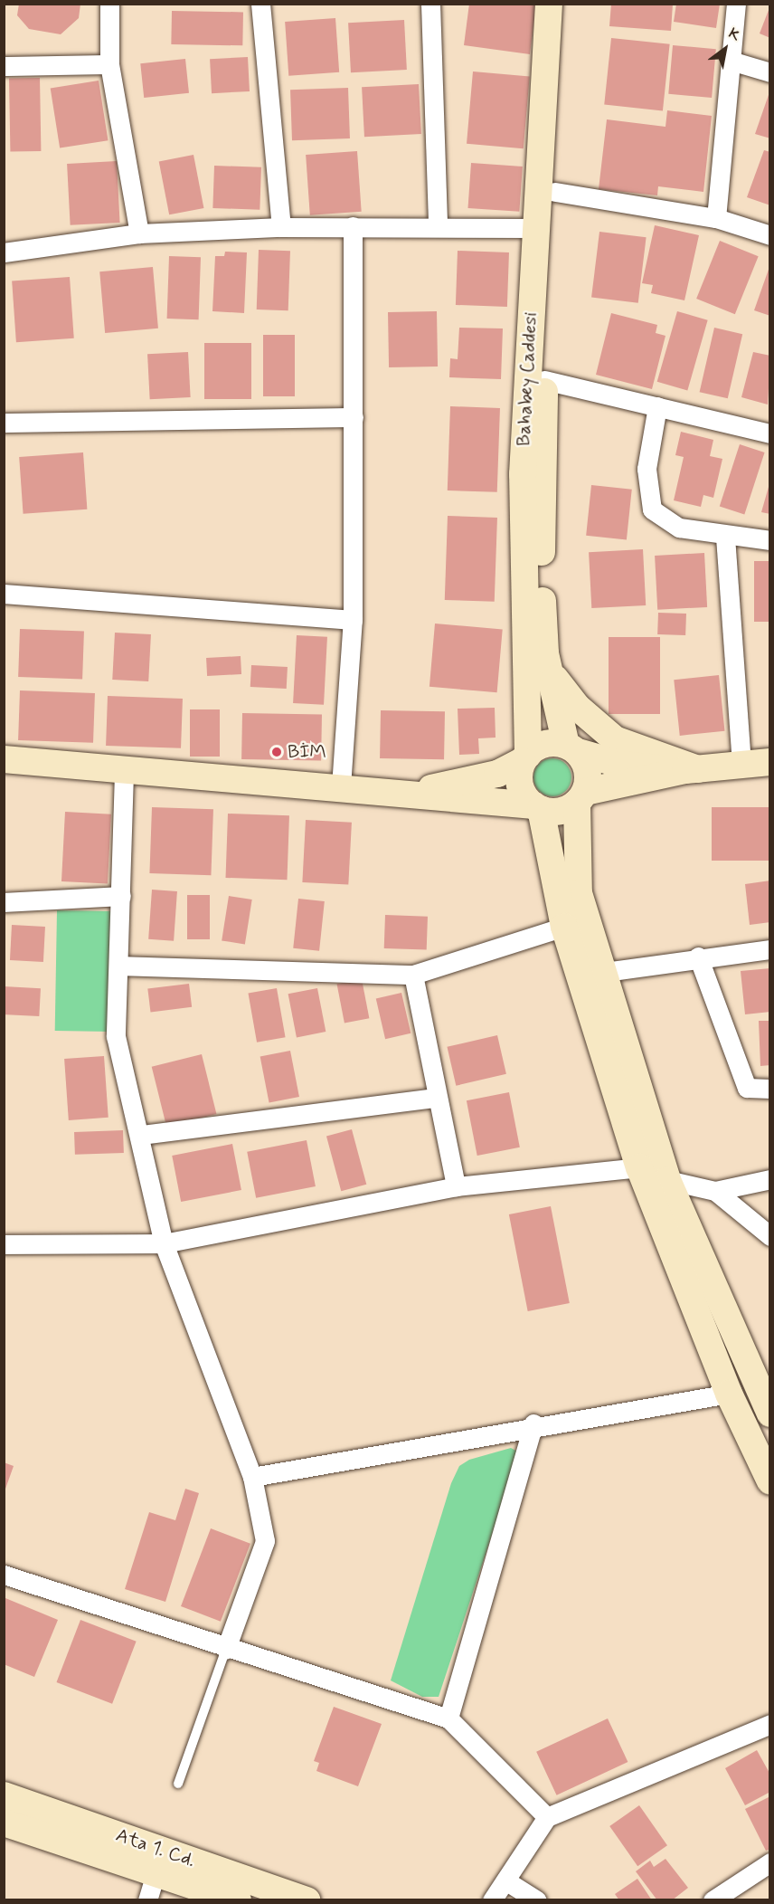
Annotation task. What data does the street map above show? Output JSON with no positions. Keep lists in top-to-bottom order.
{
  "streets": {
    "street": ["Bahabey Caddesi", "Ata 1. Cd."]
  },
  "places": ["BİM"],
  "north": "top right"
}
